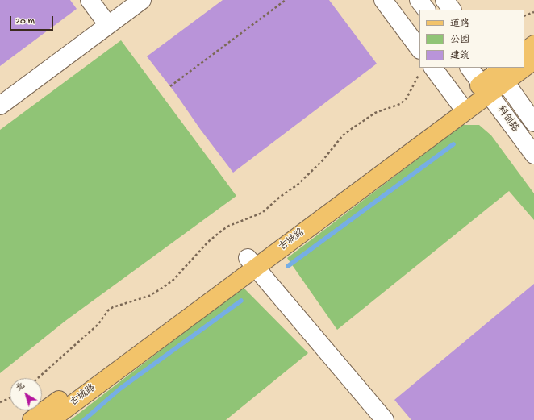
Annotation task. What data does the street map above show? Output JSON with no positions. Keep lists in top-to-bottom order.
{
  "streets": {
    "main road": ["古城路"],
    "street": ["科创路"]
  },
  "crossings": [
    ["科创路", "古城路"]
  ],
  "legend": ["道路", "公园", "建筑"],
  "scale_bar": "20 m",
  "north": "top left"
}
